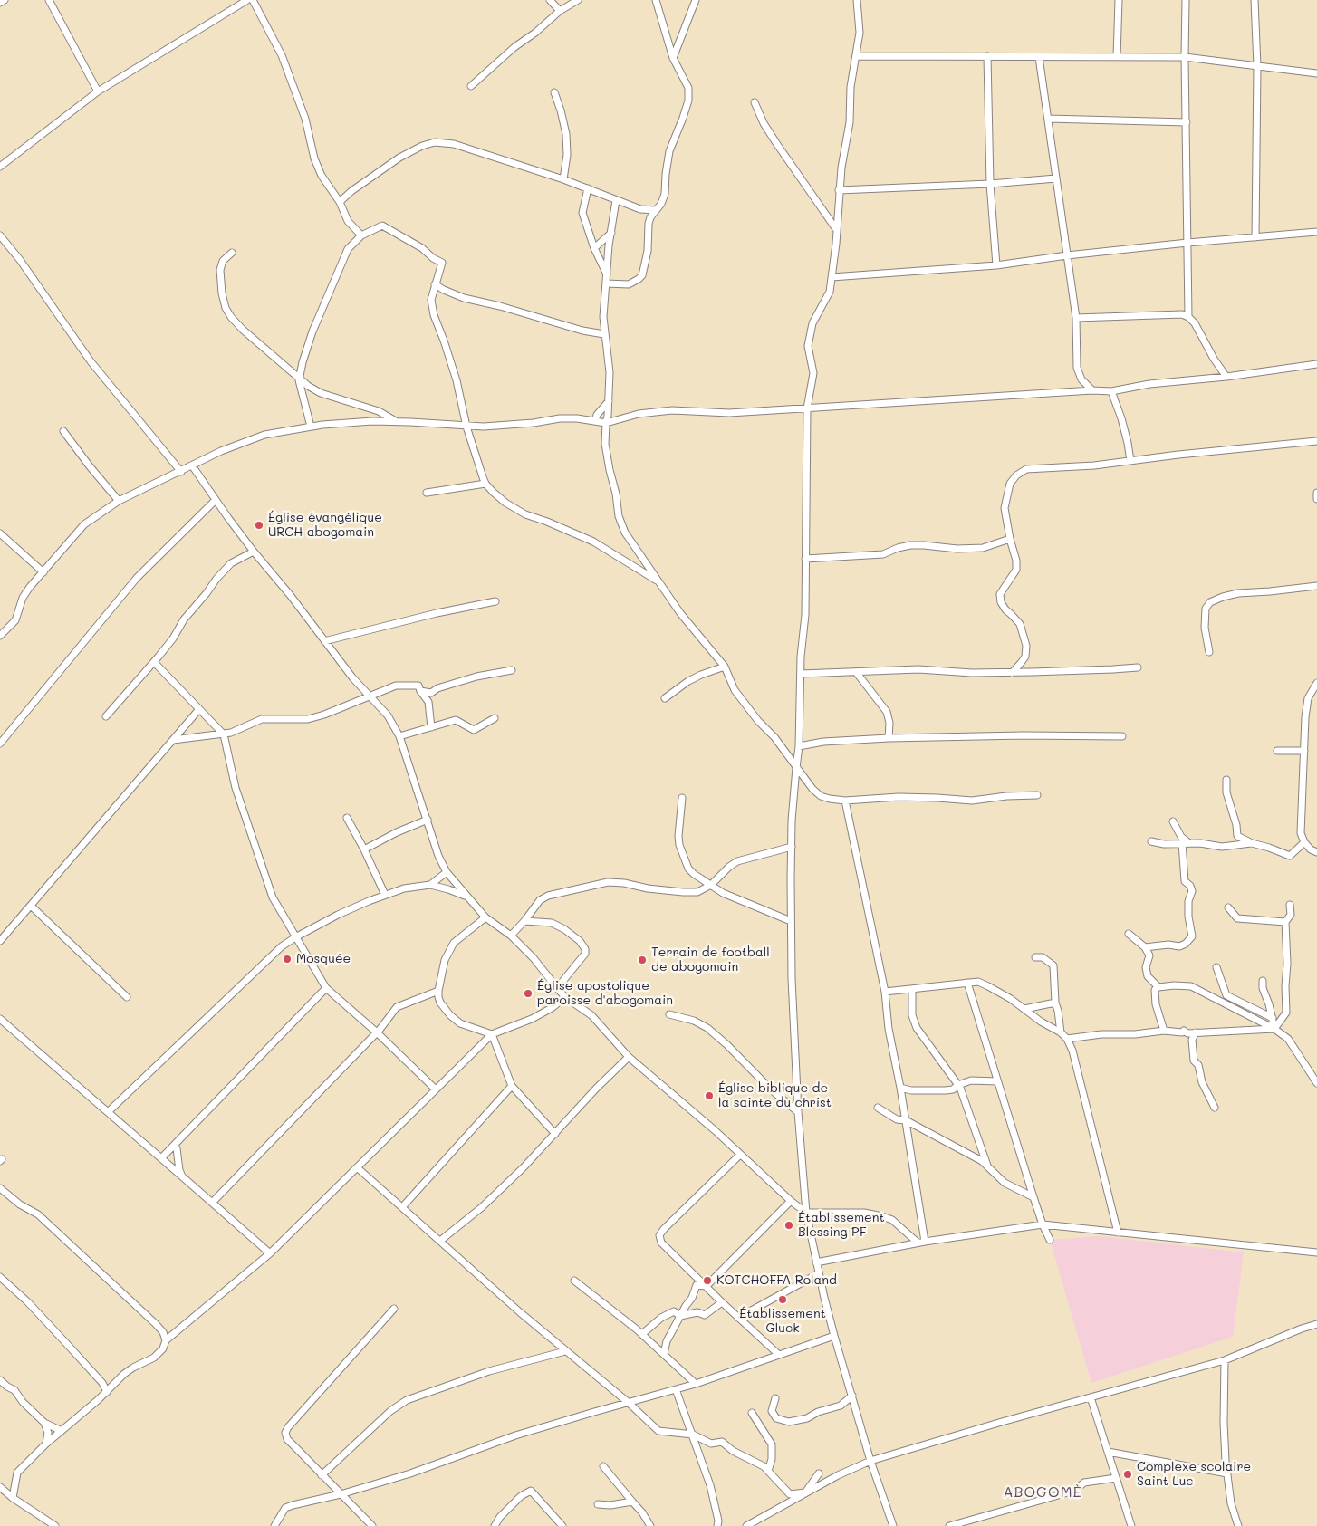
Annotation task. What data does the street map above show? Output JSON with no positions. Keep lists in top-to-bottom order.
{
  "districts": ["ABOGOMÈ"],
  "places": [
    "Église évangélique URCH abogomain",
    "Mosquée",
    "Terrain de football de abogomain",
    "Église apostolique paroisse d'abogomain",
    "Église biblique de la sainte du christ",
    "Établissement Blessing PF",
    "KOTCHOFFA Roland",
    "Établissement Gluck",
    "Complexe scolaire Saint Luc"
  ]
}
